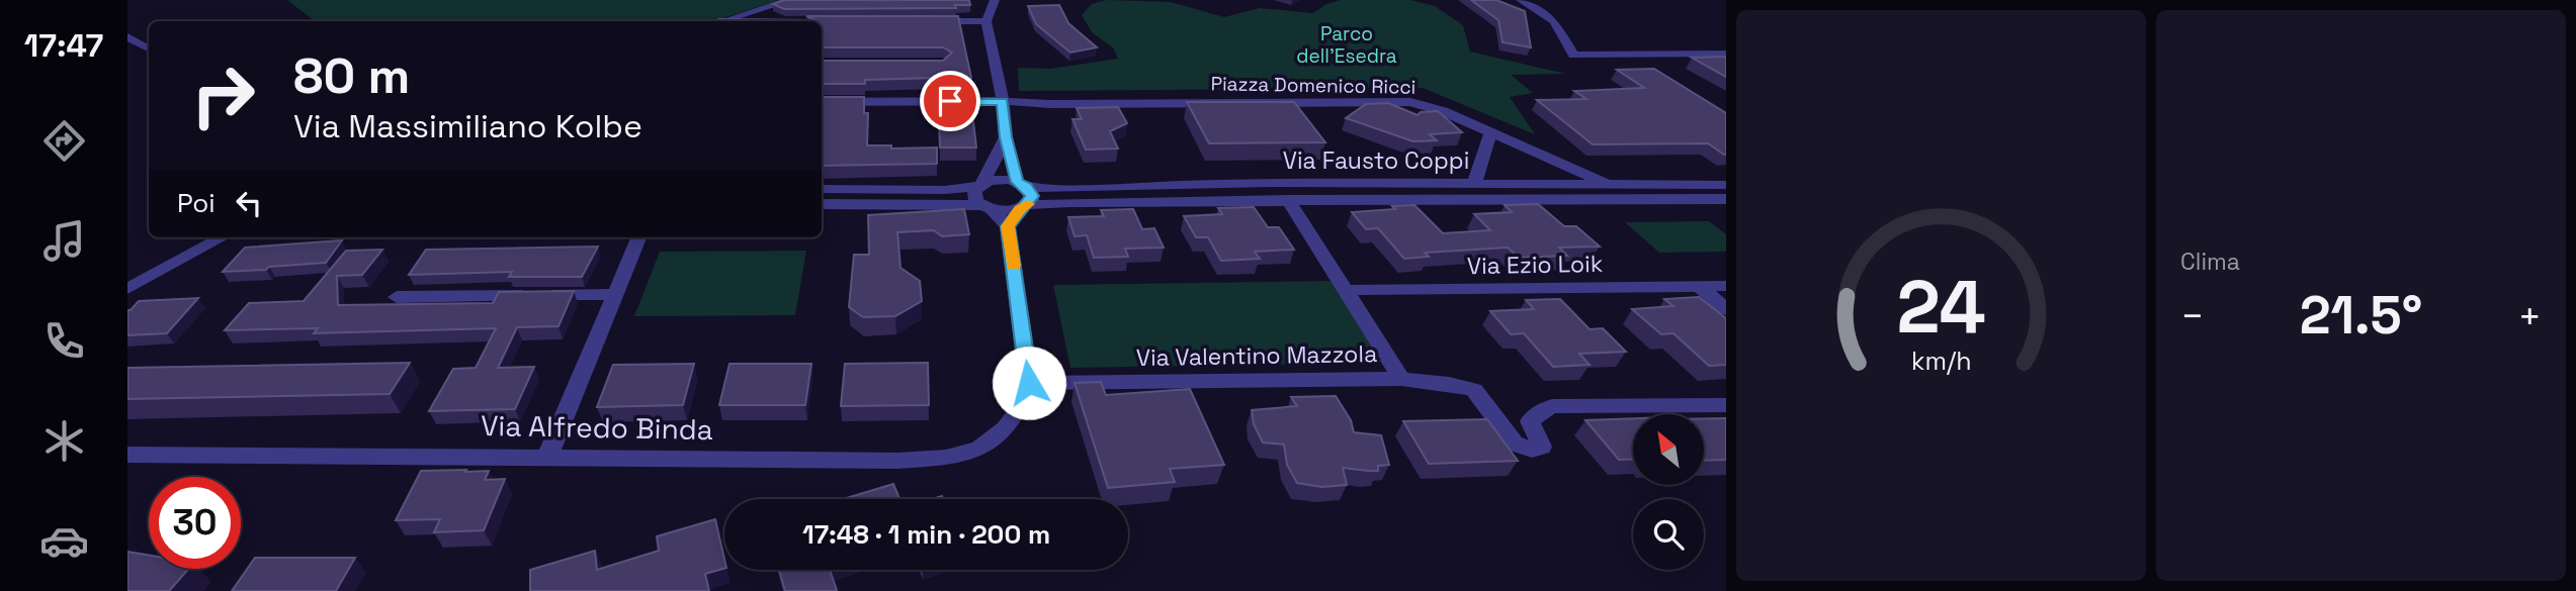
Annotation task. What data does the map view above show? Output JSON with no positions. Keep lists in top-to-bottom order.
{
  "streets": {
    "street": [
      "Piazza Domenico Ricci",
      "Via Fausto Coppi",
      "Via Ezio Loik",
      "Via Valentino Mazzola",
      "Via Alfredo Binda"
    ]
  },
  "crossings": [
    ["Piazza Domenico Ricci", "Via Fausto Coppi"],
    ["Via Fausto Coppi", "Via Valentino Mazzola"],
    ["Via Ezio Loik", "Via Valentino Mazzola"],
    ["Via Valentino Mazzola", "Via Alfredo Binda"]
  ],
  "parks": ["Parco dell'Esedra"],
  "north": "top left",
  "page": {
    "tabs": "17:47",
    "tile": "Clima",
    "turn": ["80 m", "Via Massimiliano Kolbe"],
    "then": "Poi",
    "heat": ["−", "21.5°", "+"],
    "limit": "30",
    "trip": "17:48 · 1 min · 200 m",
    "gauge": ["24", "km/h"]
  }
}
